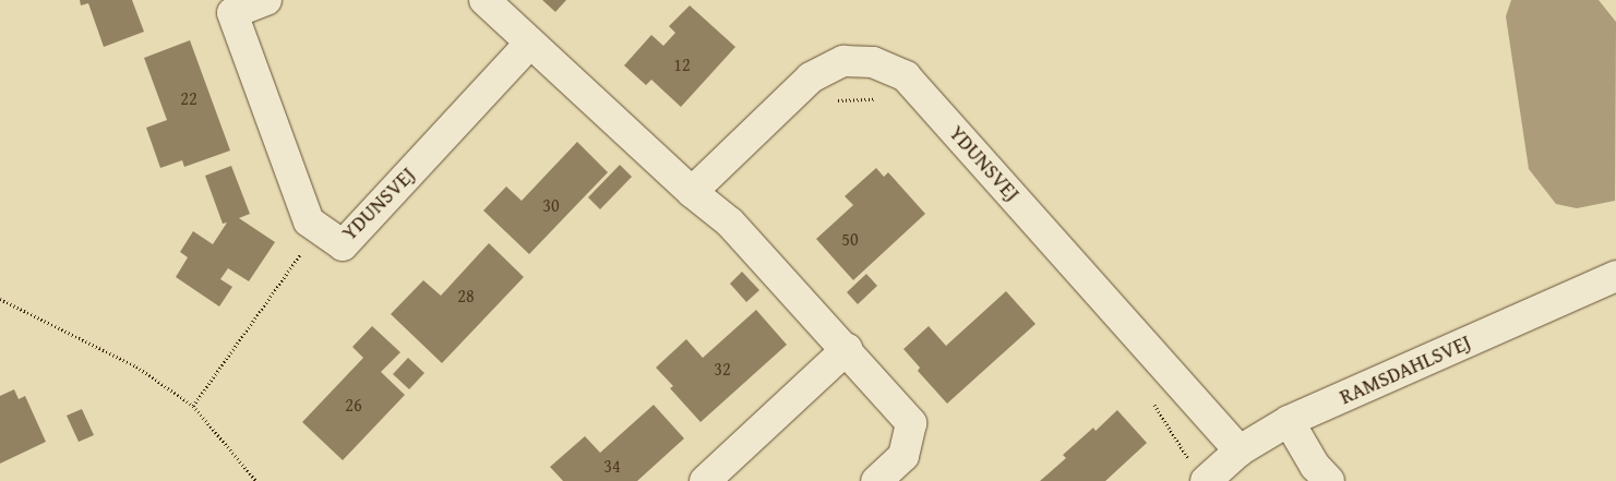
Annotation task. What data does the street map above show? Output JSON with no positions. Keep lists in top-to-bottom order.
{
  "streets": {
    "street": ["YDUNSVEJ", "RAMSDAHLSVEJ"]
  },
  "crossings": [
    ["YDUNSVEJ", "RAMSDAHLSVEJ"]
  ],
  "house_numbers": [
    "12",
    "22",
    "30",
    "50",
    "28",
    "32",
    "26",
    "34"
  ]
}
